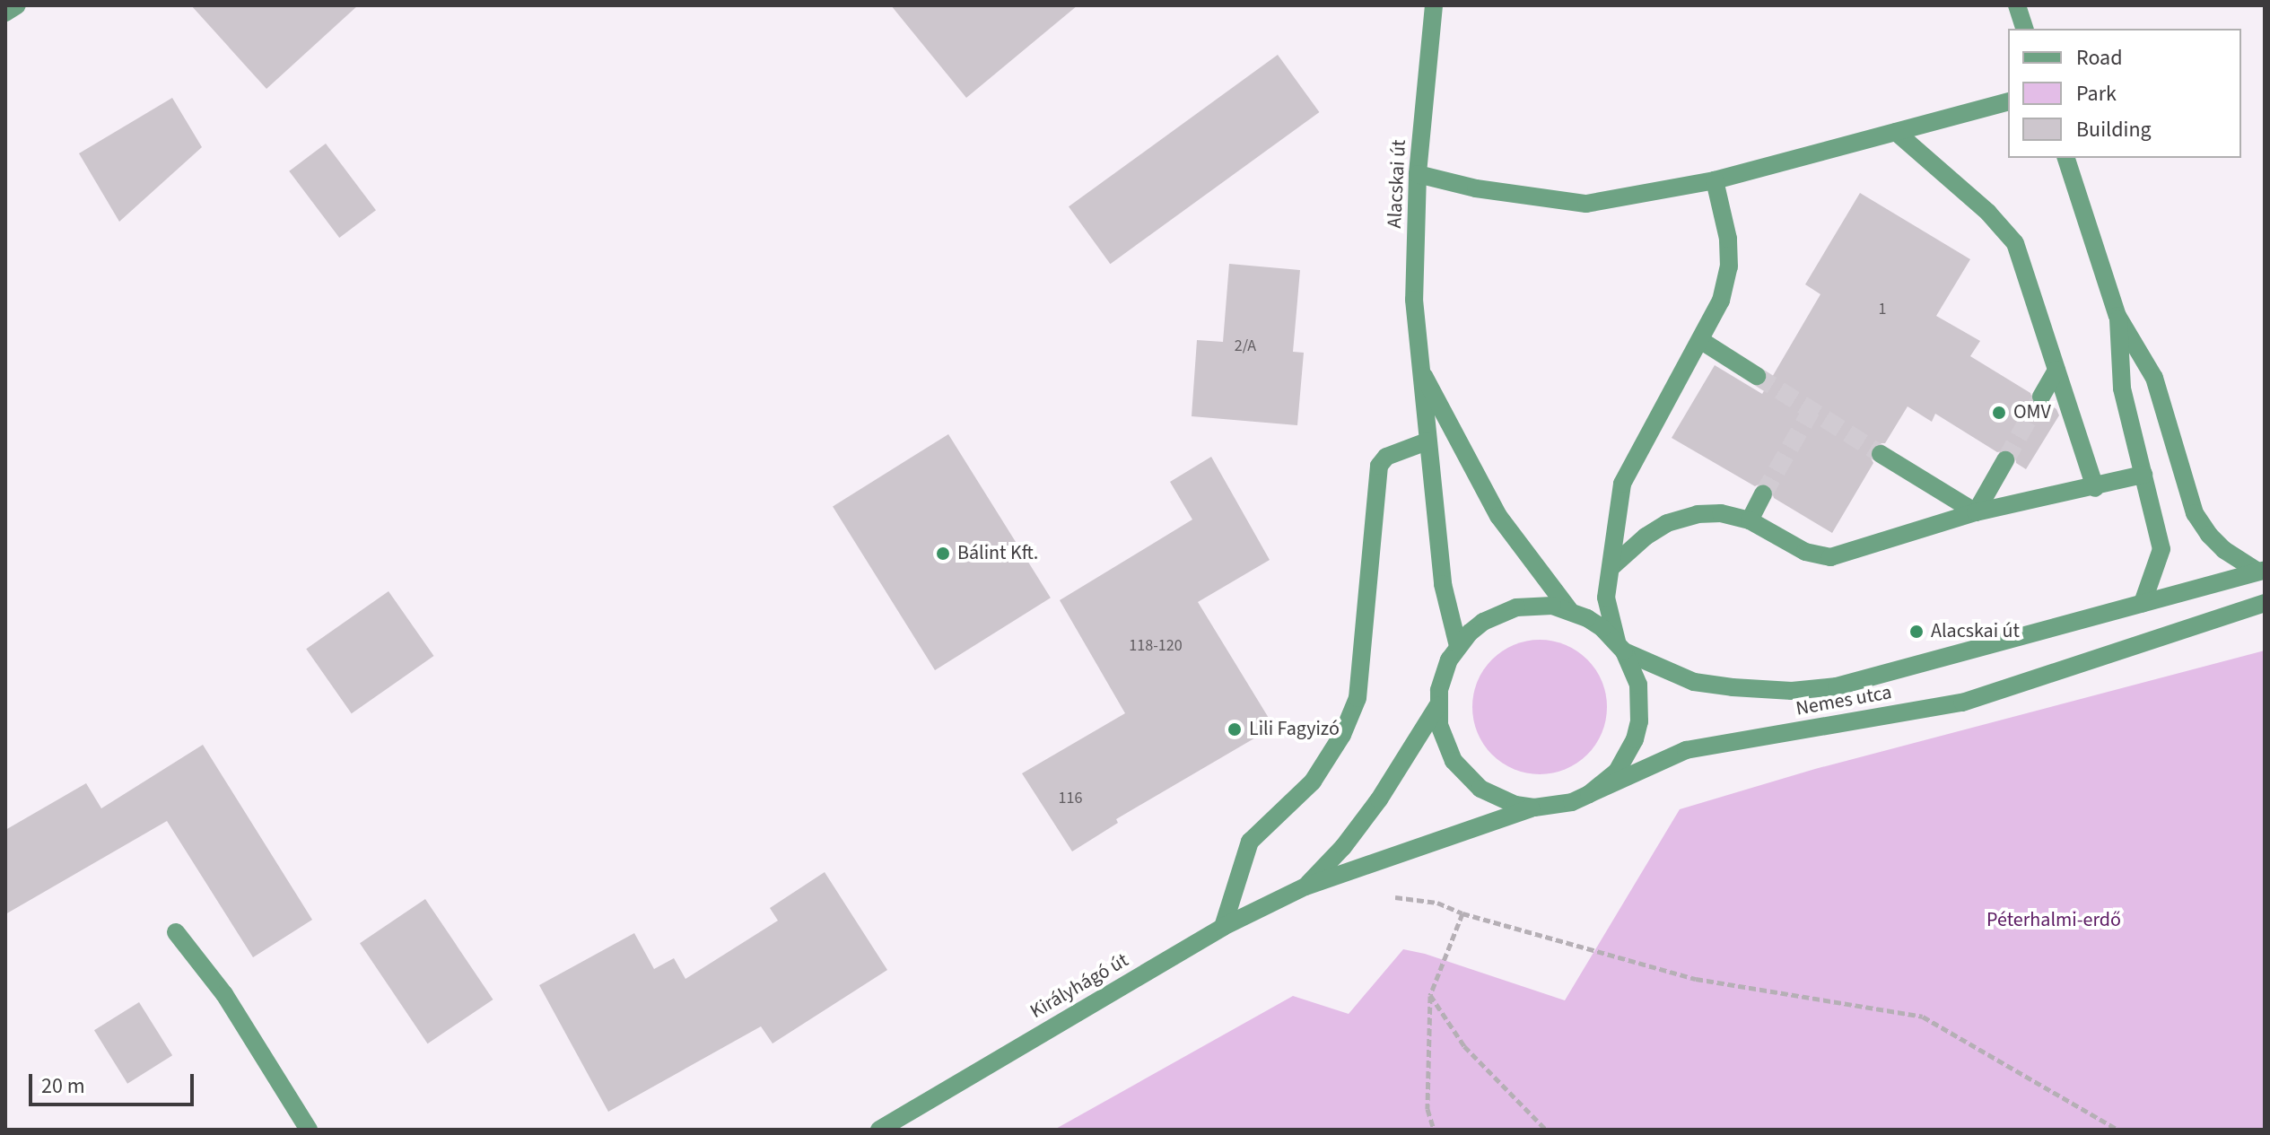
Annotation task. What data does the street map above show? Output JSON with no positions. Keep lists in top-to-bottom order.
{
  "streets": {
    "street": ["Alacskai út", "Nemes utca", "Királyhágó út"]
  },
  "crossings": [
    ["Alacskai út", "Nemes utca"],
    ["Alacskai út", "Királyhágó út"],
    ["Nemes utca", "Királyhágó út"]
  ],
  "parks": ["Péterhalmi-erdő"],
  "places": [
    "OMV",
    "Bálint Kft.",
    "Alacskai út",
    "Lili Fagyizó"
  ],
  "house_numbers": [
    "1",
    "2/A",
    "118-120",
    "116"
  ],
  "legend": ["Road", "Park", "Building"],
  "scale_bar": "20 m"
}
